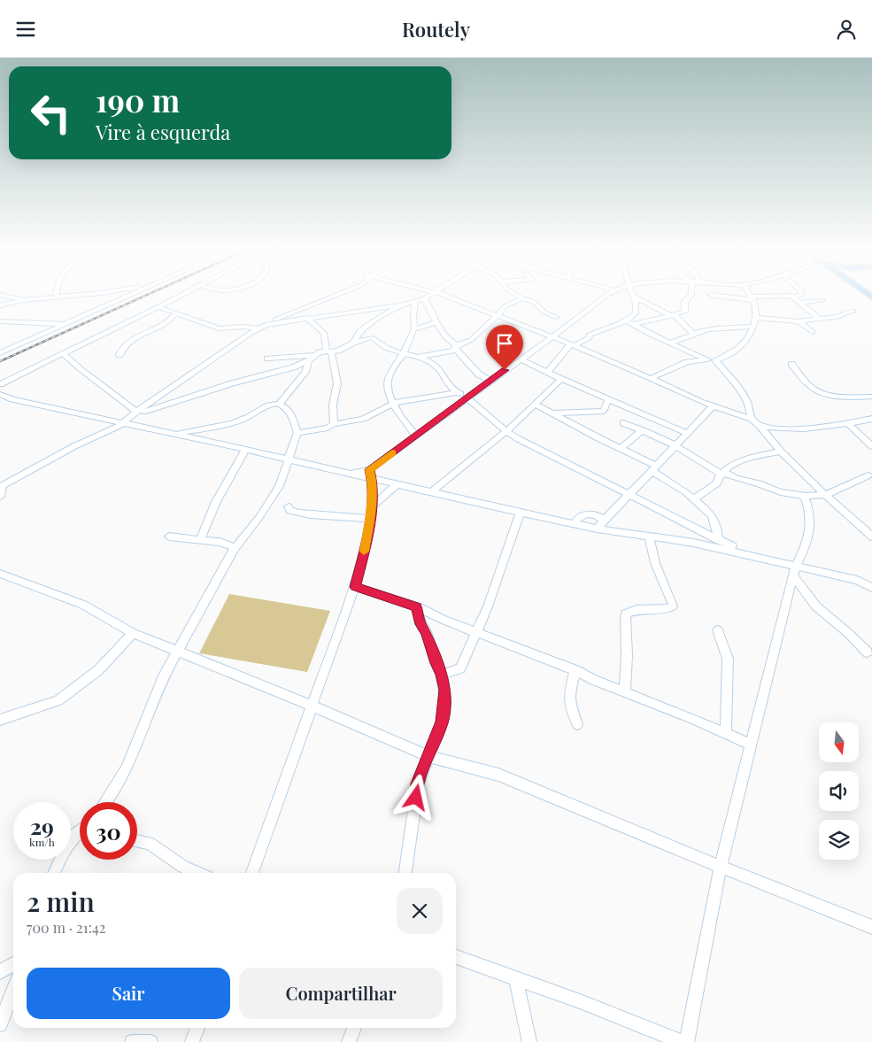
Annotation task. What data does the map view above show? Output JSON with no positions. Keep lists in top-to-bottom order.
{
  "north": "bottom",
  "page": {
    "header": "Routely",
    "turn": ["190 m", "Vire à esquerda"],
    "speed": "29 km/h",
    "limit": "30",
    "heading": ["2 min", "700 m · 21:42"],
    "buttons": ["Sair", "Compartilhar"]
  }
}
